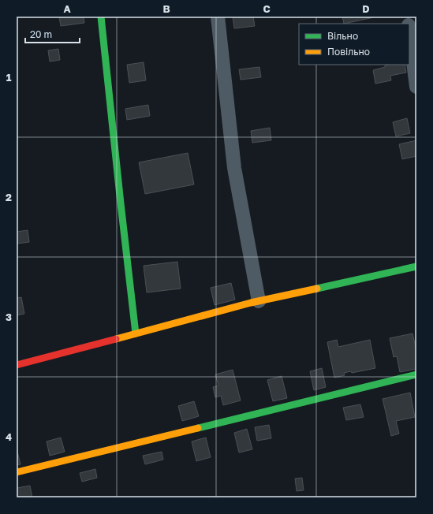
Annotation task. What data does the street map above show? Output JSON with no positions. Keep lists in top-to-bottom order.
{
  "legend": ["Вільно", "Повільно"],
  "scale_bar": "20 m",
  "grid": {
    "columns": [
      "A",
      "B",
      "C",
      "D"
    ],
    "rows": [
      "1",
      "2",
      "3",
      "4"
    ]
  }
}
